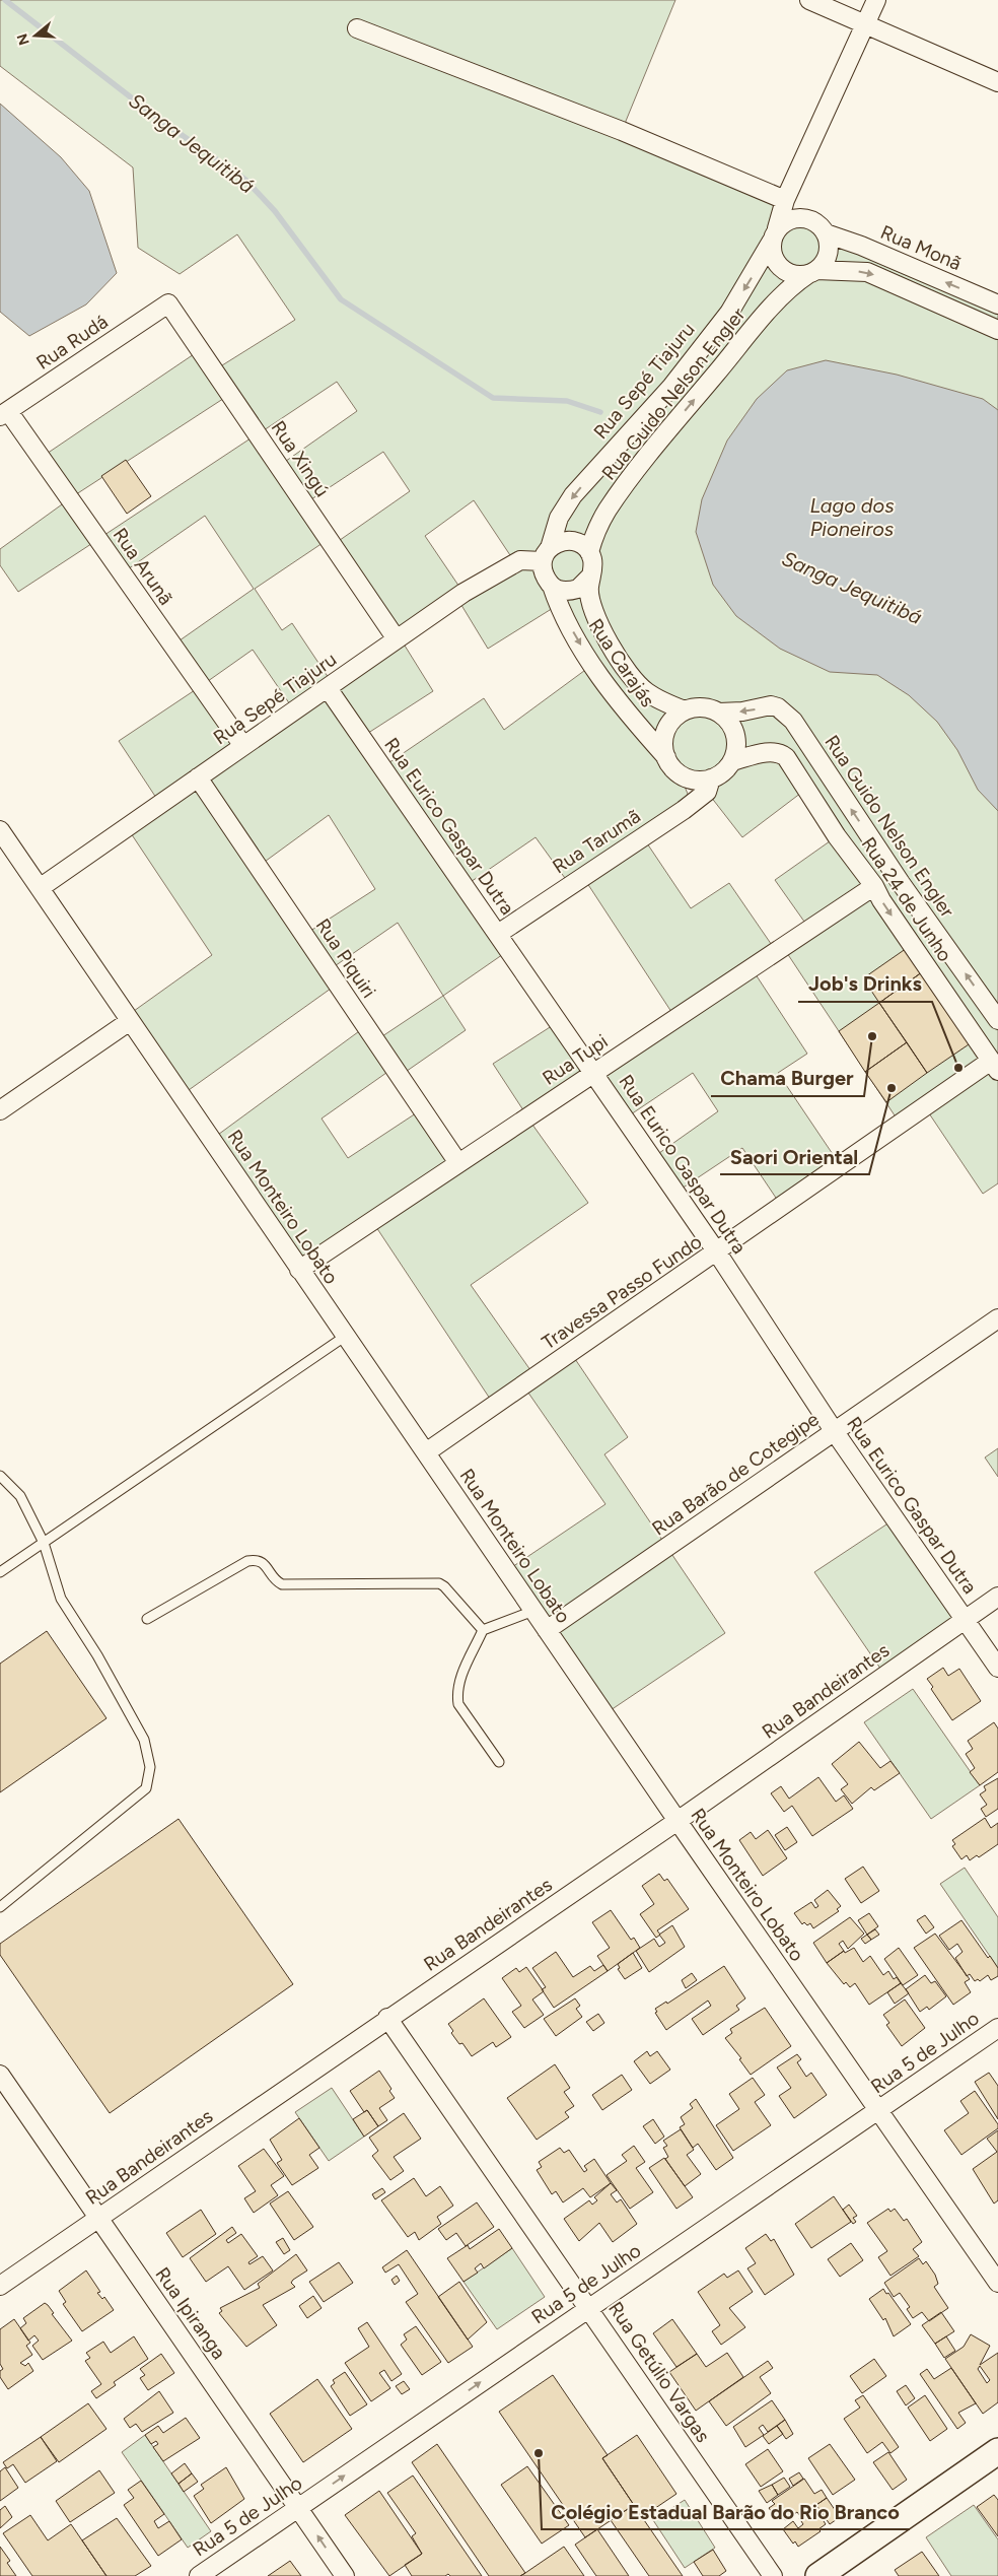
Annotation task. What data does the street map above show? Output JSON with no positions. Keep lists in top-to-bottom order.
{
  "streets": {
    "street": [
      "Rua Monã",
      "Rua Rudá",
      "Rua Sepé Tiajuru",
      "Rua Guido Nelson Engler",
      "Rua Xingú",
      "Rua Arunã",
      "Rua Carajás",
      "Rua Eurico Gaspar Dutra",
      "Rua Tarumã",
      "Rua 24 de Junho",
      "Rua Piquiri",
      "Rua Tupi",
      "Rua Monteiro Lobato",
      "Travessa Passo Fundo",
      "Rua Barão de Cotegipe",
      "Rua Bandeirantes",
      "Rua 5 de Julho",
      "Rua Ipiranga",
      "Rua Getúlio Vargas"
    ]
  },
  "crossings": [
    ["Rua Monã", "Rua Sepé Tiajuru"],
    ["Rua Monã", "Rua Guido Nelson Engler"],
    ["Rua Rudá", "Rua Xingú"],
    ["Rua Rudá", "Rua Arunã"],
    ["Rua Sepé Tiajuru", "Rua Guido Nelson Engler"],
    ["Rua Sepé Tiajuru", "Rua Xingú"],
    ["Rua Sepé Tiajuru", "Rua Arunã"],
    ["Rua Sepé Tiajuru", "Rua Carajás"],
    ["Rua Sepé Tiajuru", "Rua Eurico Gaspar Dutra"],
    ["Rua Sepé Tiajuru", "Rua Piquiri"],
    ["Rua Sepé Tiajuru", "Rua Monteiro Lobato"],
    ["Rua Guido Nelson Engler", "Rua Carajás"],
    ["Rua Guido Nelson Engler", "Rua Tarumã"],
    ["Rua Guido Nelson Engler", "Rua 24 de Junho"],
    ["Rua Carajás", "Rua Tarumã"],
    ["Rua Carajás", "Rua 24 de Junho"],
    ["Rua Eurico Gaspar Dutra", "Rua Tarumã"],
    ["Rua Eurico Gaspar Dutra", "Rua Tupi"],
    ["Rua Eurico Gaspar Dutra", "Travessa Passo Fundo"],
    ["Rua Eurico Gaspar Dutra", "Rua Barão de Cotegipe"],
    ["Rua Eurico Gaspar Dutra", "Rua Bandeirantes"],
    ["Rua Tarumã", "Rua 24 de Junho"],
    ["Rua 24 de Junho", "Rua Tupi"],
    ["Rua 24 de Junho", "Travessa Passo Fundo"],
    ["Rua Piquiri", "Rua Tupi"],
    ["Rua Tupi", "Rua Monteiro Lobato"],
    ["Rua Monteiro Lobato", "Travessa Passo Fundo"],
    ["Rua Monteiro Lobato", "Rua Barão de Cotegipe"],
    ["Rua Monteiro Lobato", "Rua Bandeirantes"],
    ["Rua Monteiro Lobato", "Rua 5 de Julho"],
    ["Rua Bandeirantes", "Rua Ipiranga"],
    ["Rua Bandeirantes", "Rua Getúlio Vargas"],
    ["Rua 5 de Julho", "Rua Ipiranga"],
    ["Rua 5 de Julho", "Rua Getúlio Vargas"]
  ],
  "one_way": ["Rua 24 de Junho", "Rua 5 de Julho"],
  "water": ["Sanga Jequitibá", "Lago dos Pioneiros"],
  "places": [
    "Chama Burger",
    "Job's Drinks",
    "Saori Oriental",
    "Colégio Estadual Barão do Rio Branco"
  ],
  "north": "left"
}
